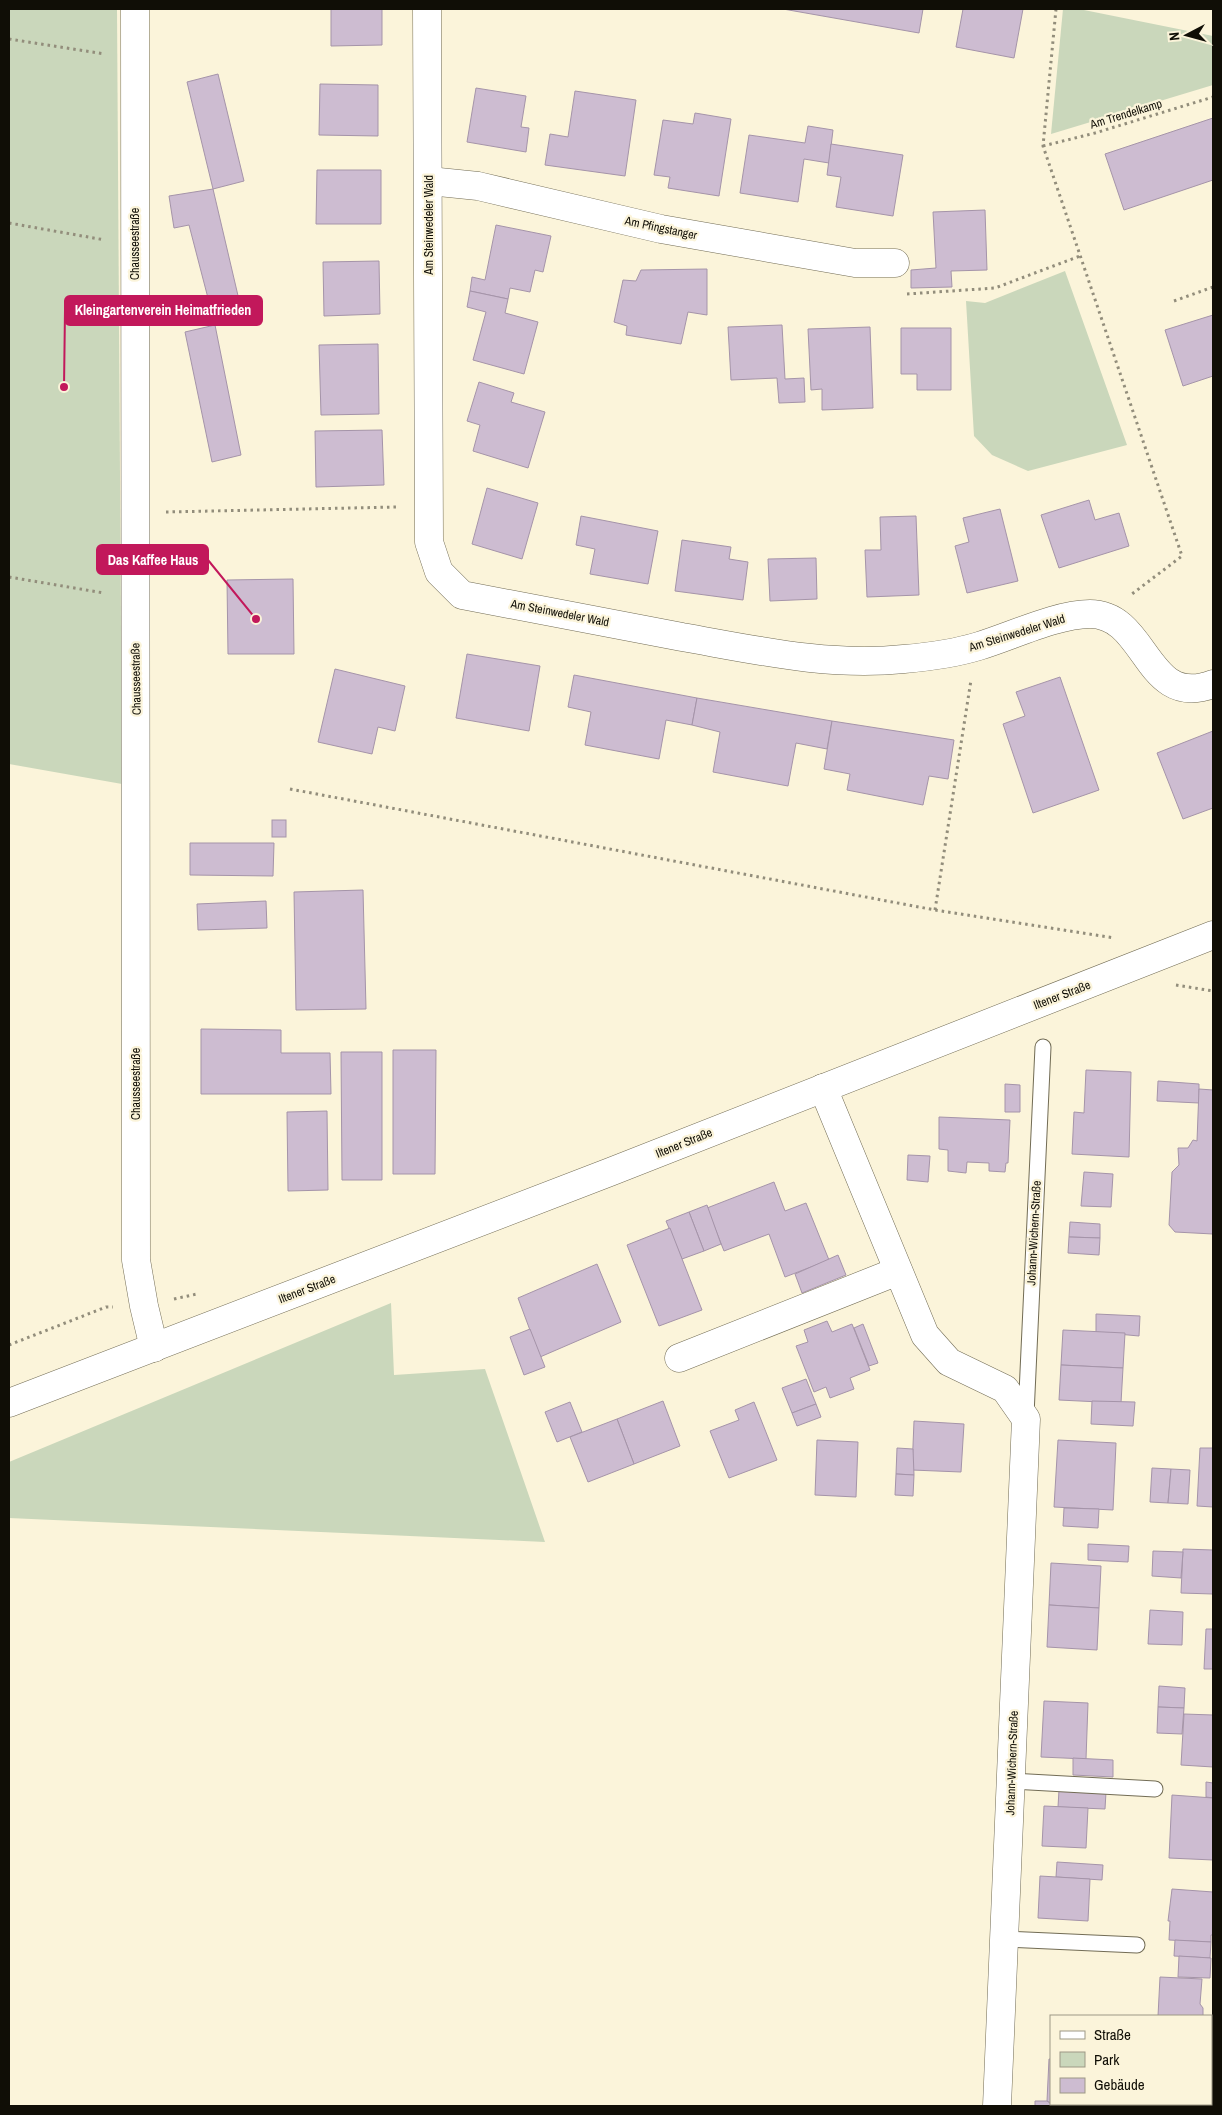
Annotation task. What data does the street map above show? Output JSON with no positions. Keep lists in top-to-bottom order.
{
  "streets": {
    "street": [
      "Am Steinwedeler Wald",
      "Am Pfingstanger",
      "Chausseestraße",
      "Iltener Straße",
      "Johann-Wichern-Straße"
    ],
    "path": ["Am Trendelkamp"]
  },
  "crossings": [
    ["Am Steinwedeler Wald", "Am Pfingstanger"],
    ["Chausseestraße", "Iltener Straße"]
  ],
  "places": ["Kleingartenverein Heimatfrieden", "Das Kaffee Haus"],
  "legend": ["Straße", "Park", "Gebäude"],
  "north": "left"
}
